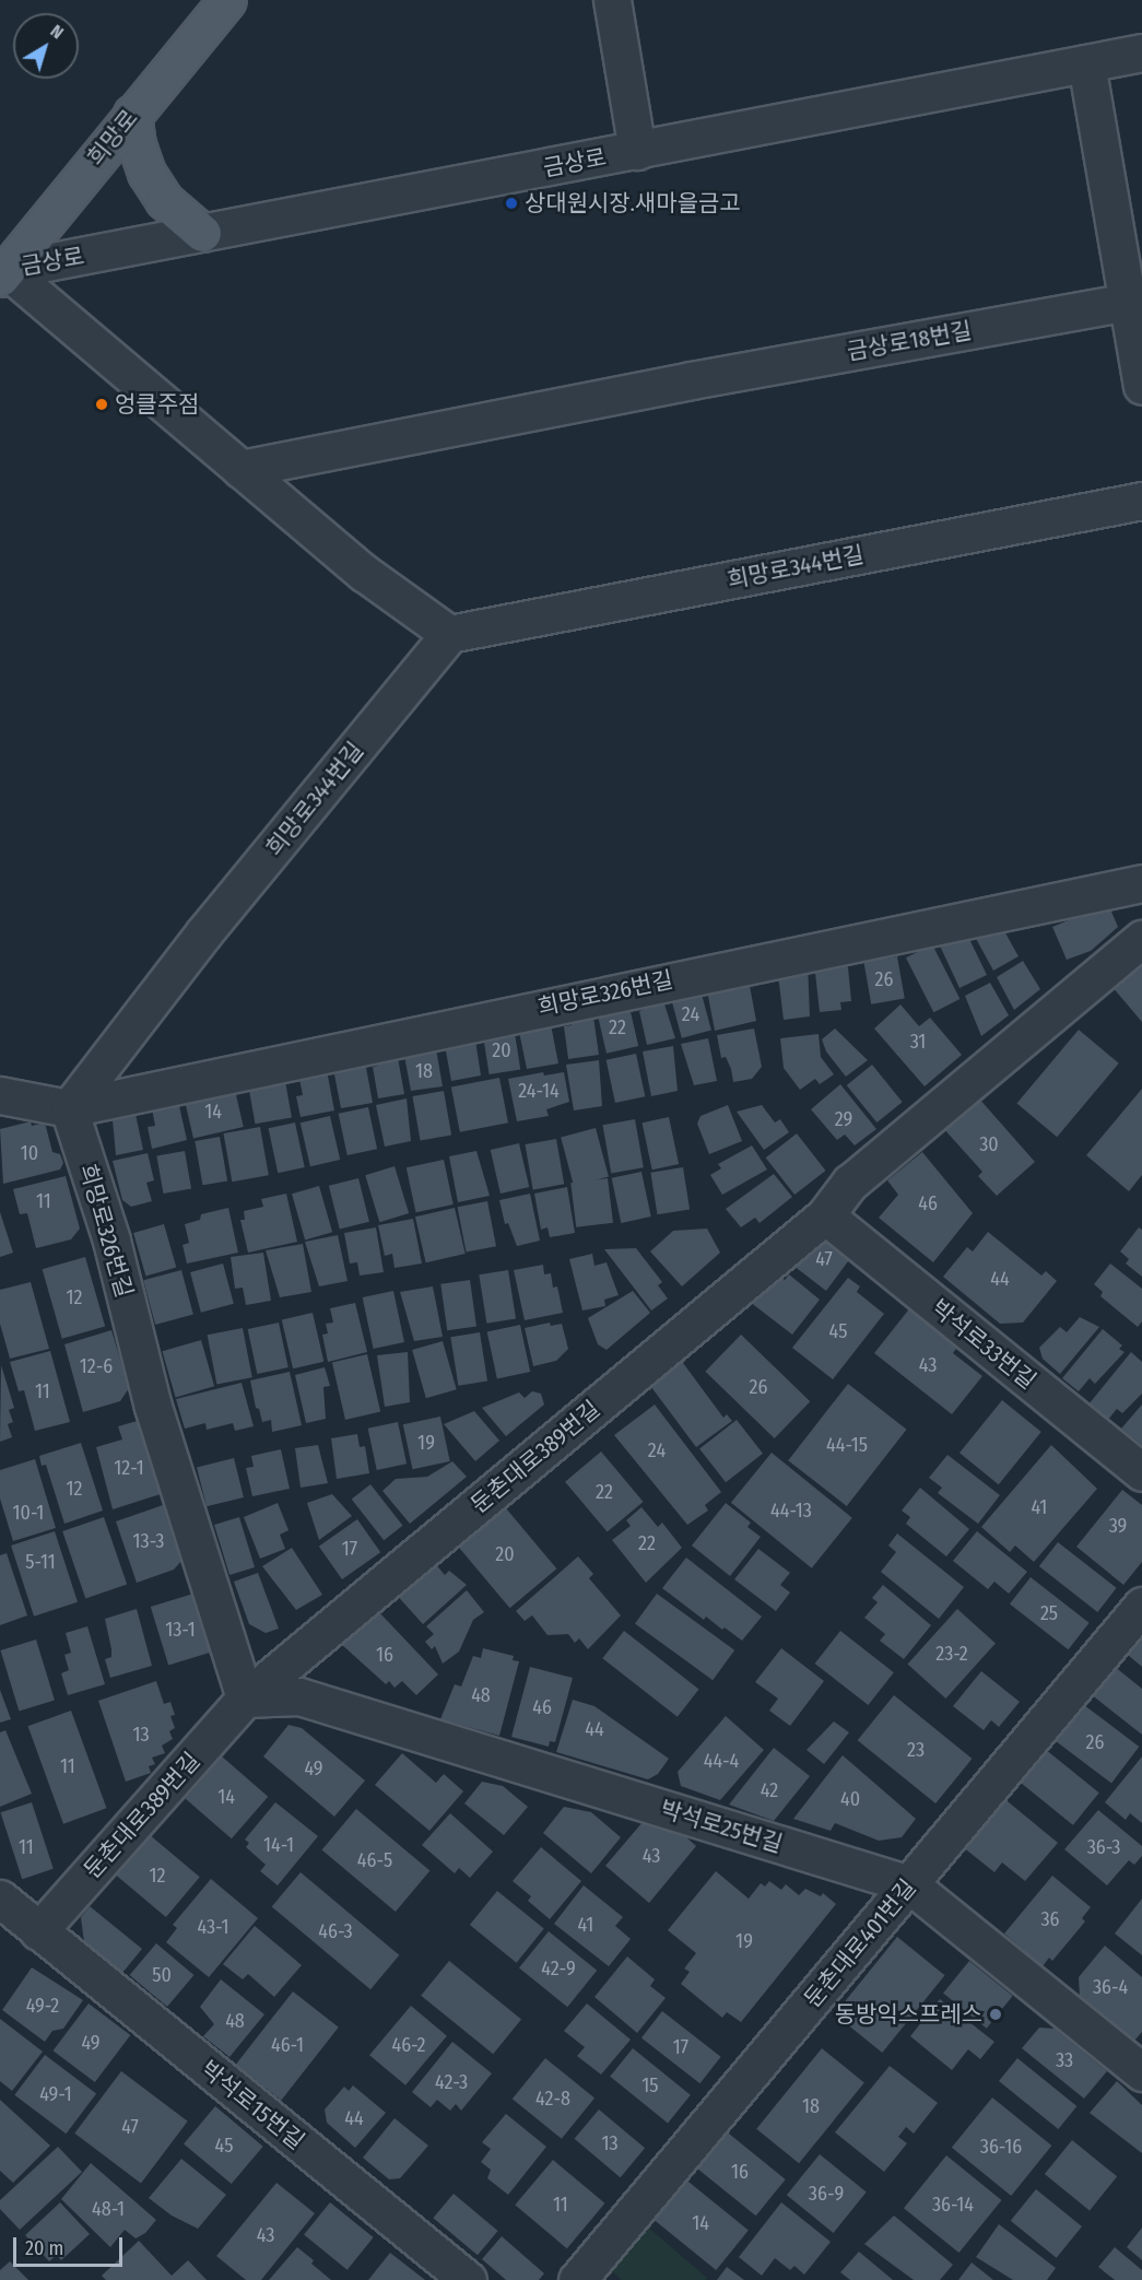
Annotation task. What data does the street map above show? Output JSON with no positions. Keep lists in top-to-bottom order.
{
  "streets": {
    "main road": ["희망로"],
    "street": [
      "금상로",
      "금상로18번길",
      "희망로344번길",
      "희망로326번길",
      "박석로33번길",
      "둔촌대로389번길",
      "박석로25번길",
      "둔촌대로401번길",
      "박석로15번길"
    ]
  },
  "crossings": [
    ["희망로", "금상로"],
    ["희망로344번길", "희망로326번길"],
    ["희망로326번길", "둔촌대로389번길"],
    ["희망로326번길", "박석로25번길"],
    ["박석로33번길", "둔촌대로389번길"],
    ["둔촌대로389번길", "박석로25번길"],
    ["둔촌대로389번길", "박석로15번길"],
    ["박석로25번길", "둔촌대로401번길"]
  ],
  "places": ["상대원시장.새마을금고", "엉클주점", "동방익스프레스"],
  "house_numbers": [
    "26",
    "24",
    "22",
    "31",
    "20",
    "18",
    "24-14",
    "14",
    "29",
    "30",
    "10",
    "11",
    "46",
    "47",
    "44",
    "12",
    "45",
    "43",
    "12-6",
    "26",
    "11",
    "19",
    "44-15",
    "24",
    "12-1",
    "12",
    "22",
    "41",
    "44-13",
    "10-1",
    "39",
    "13-3",
    "22",
    "17",
    "20",
    "5-11",
    "25",
    "13-1",
    "23-2",
    "16",
    "48",
    "46",
    "44",
    "13",
    "26",
    "23",
    "44-4",
    "11",
    "49",
    "42",
    "14",
    "40",
    "14-1",
    "11",
    "36-3",
    "43",
    "46-5",
    "12",
    "36",
    "41",
    "43-1",
    "46-3",
    "19",
    "42-9",
    "50",
    "36-4",
    "49-2",
    "48",
    "49",
    "46-1",
    "46-2",
    "17",
    "33",
    "42-3",
    "15",
    "49-1",
    "42-8",
    "18",
    "44",
    "47",
    "13",
    "45",
    "36-16",
    "16",
    "36-9",
    "11",
    "36-14",
    "48-1",
    "14",
    "43"
  ],
  "scale_bar": "20 m",
  "north": "top right"
}
